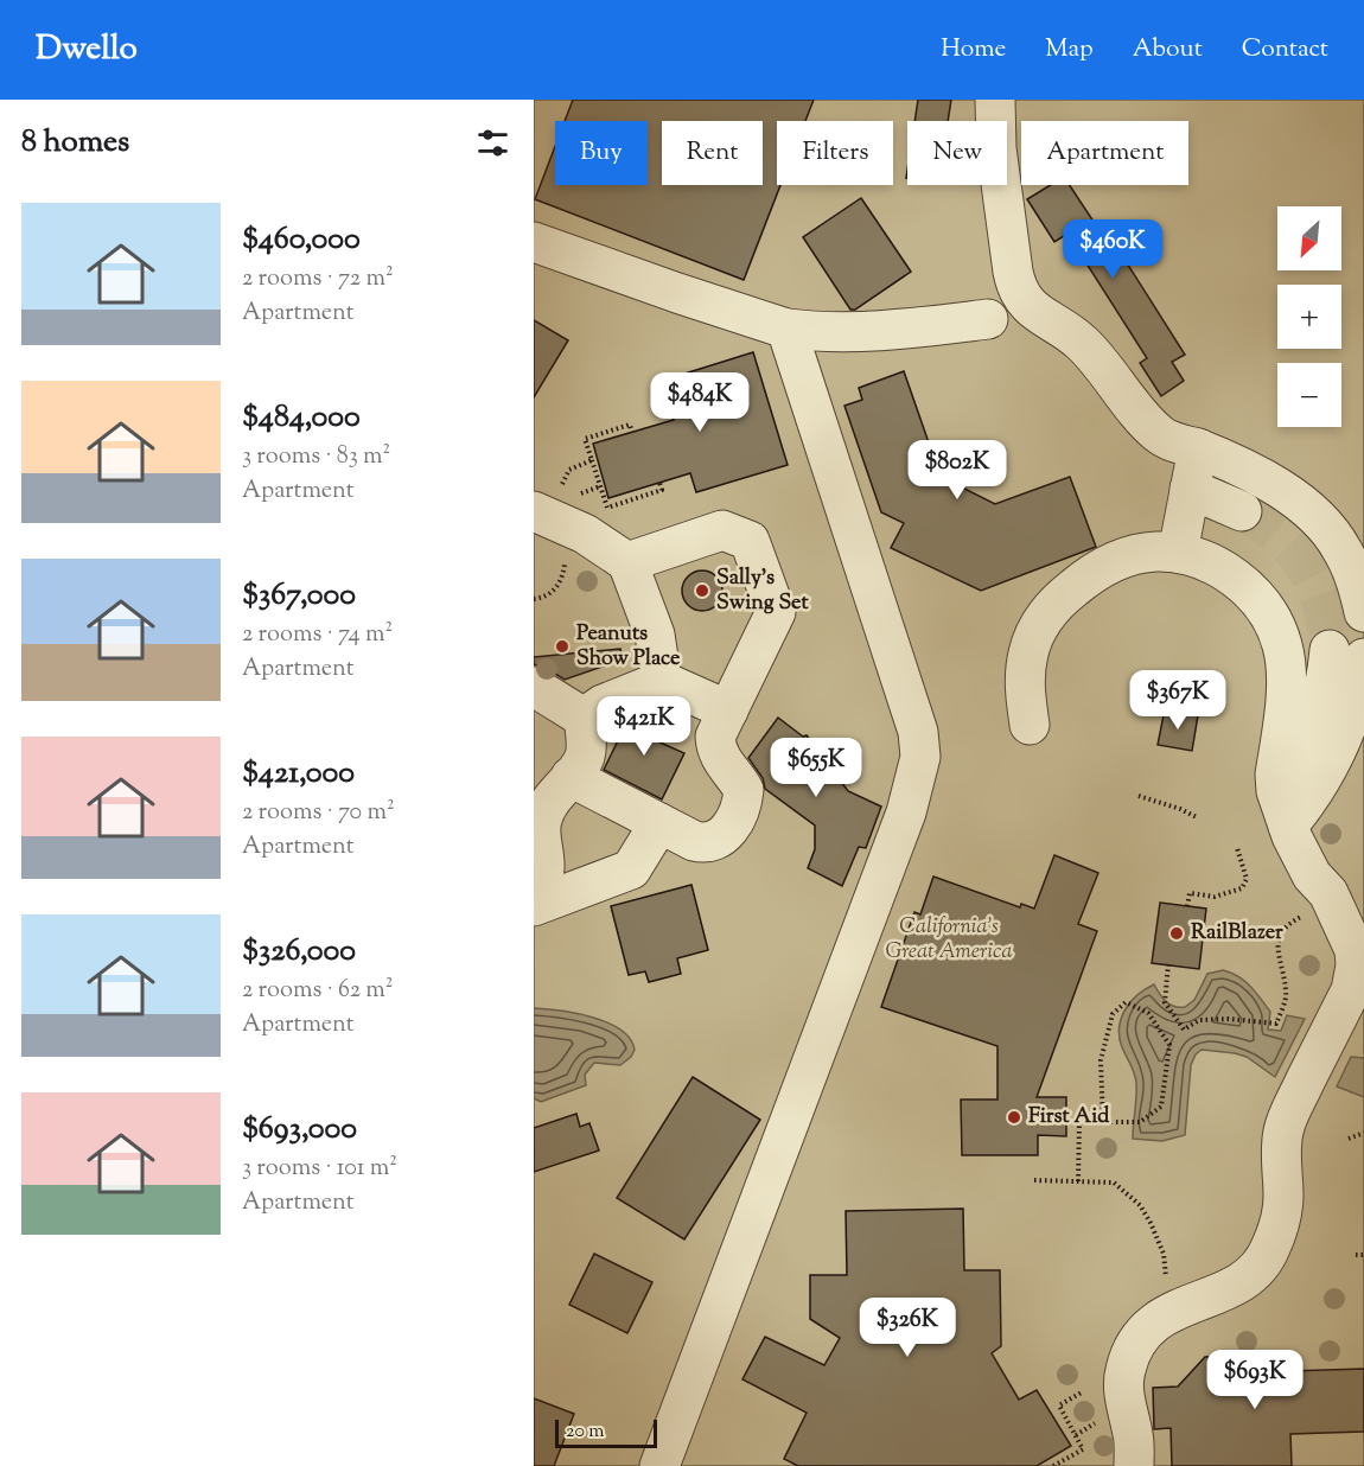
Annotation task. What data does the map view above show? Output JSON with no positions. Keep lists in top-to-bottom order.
{
  "parks": ["California's Great America"],
  "places": [
    "Sally's Swing Set",
    "Peanuts Show Place",
    "RailBlazer",
    "First Aid"
  ],
  "scale_bar": "20 m",
  "north": "bottom left",
  "page": {
    "header": "Dwello",
    "nav": [
      "Home",
      "Map",
      "About",
      "Contact"
    ],
    "heading": "8 homes",
    "chip": [
      "Buy",
      "Rent",
      "Filters",
      "New",
      "Apartment"
    ],
    "list": [
      {
        "name": "$460,000",
        "note": "2 rooms · 72 m² · Apartment"
      },
      {
        "name": "$484,000",
        "note": "3 rooms · 83 m² · Apartment"
      },
      {
        "name": "$367,000",
        "note": "2 rooms · 74 m² · Apartment"
      },
      {
        "name": "$421,000",
        "note": "2 rooms · 70 m² · Apartment"
      },
      {
        "name": "$326,000",
        "note": "2 rooms · 62 m² · Apartment"
      },
      {
        "name": "$693,000",
        "note": "3 rooms · 101 m² · Apartment"
      }
    ],
    "map_buttons": ["+", "−"],
    "price": [
      "$460K",
      "$484K",
      "$802K",
      "$367K",
      "$421K",
      "$655K",
      "$326K",
      "$693K"
    ],
    "scale": "20 m"
  }
}
